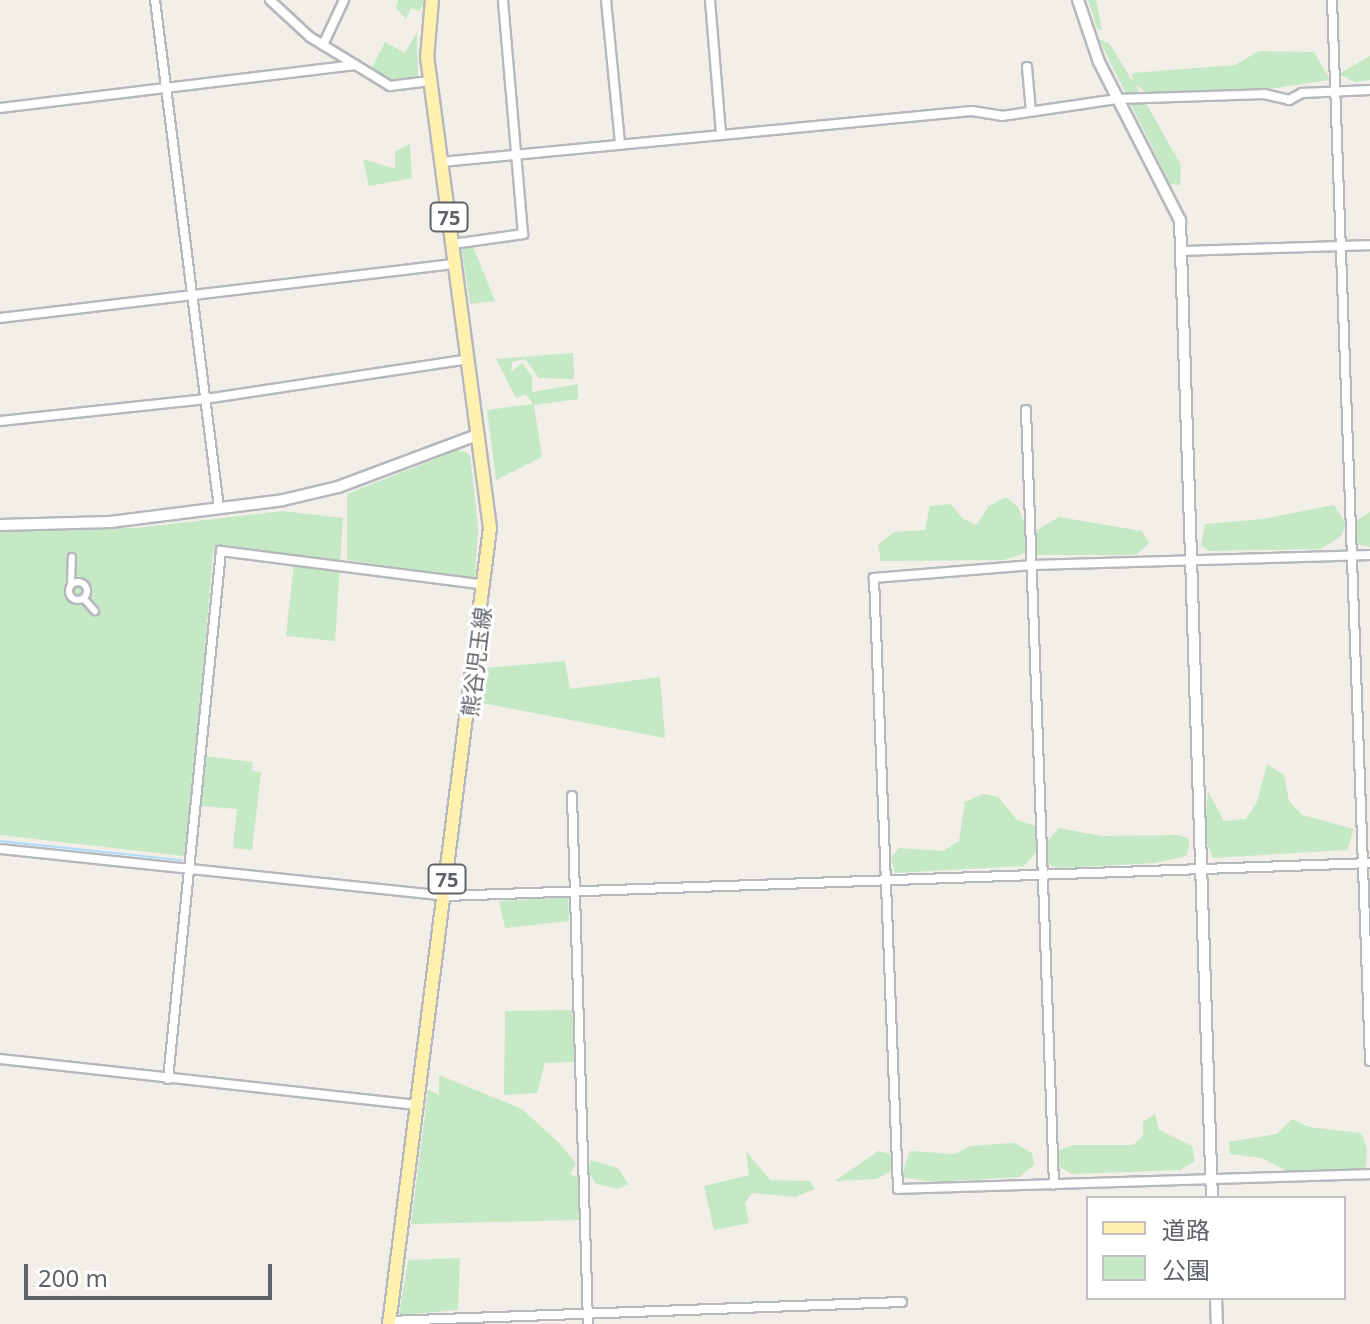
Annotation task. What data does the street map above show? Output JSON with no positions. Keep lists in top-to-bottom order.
{
  "streets": {
    "main road": ["75", "熊谷児玉線"]
  },
  "legend": ["道路", "公園"],
  "scale_bar": "200 m"
}
